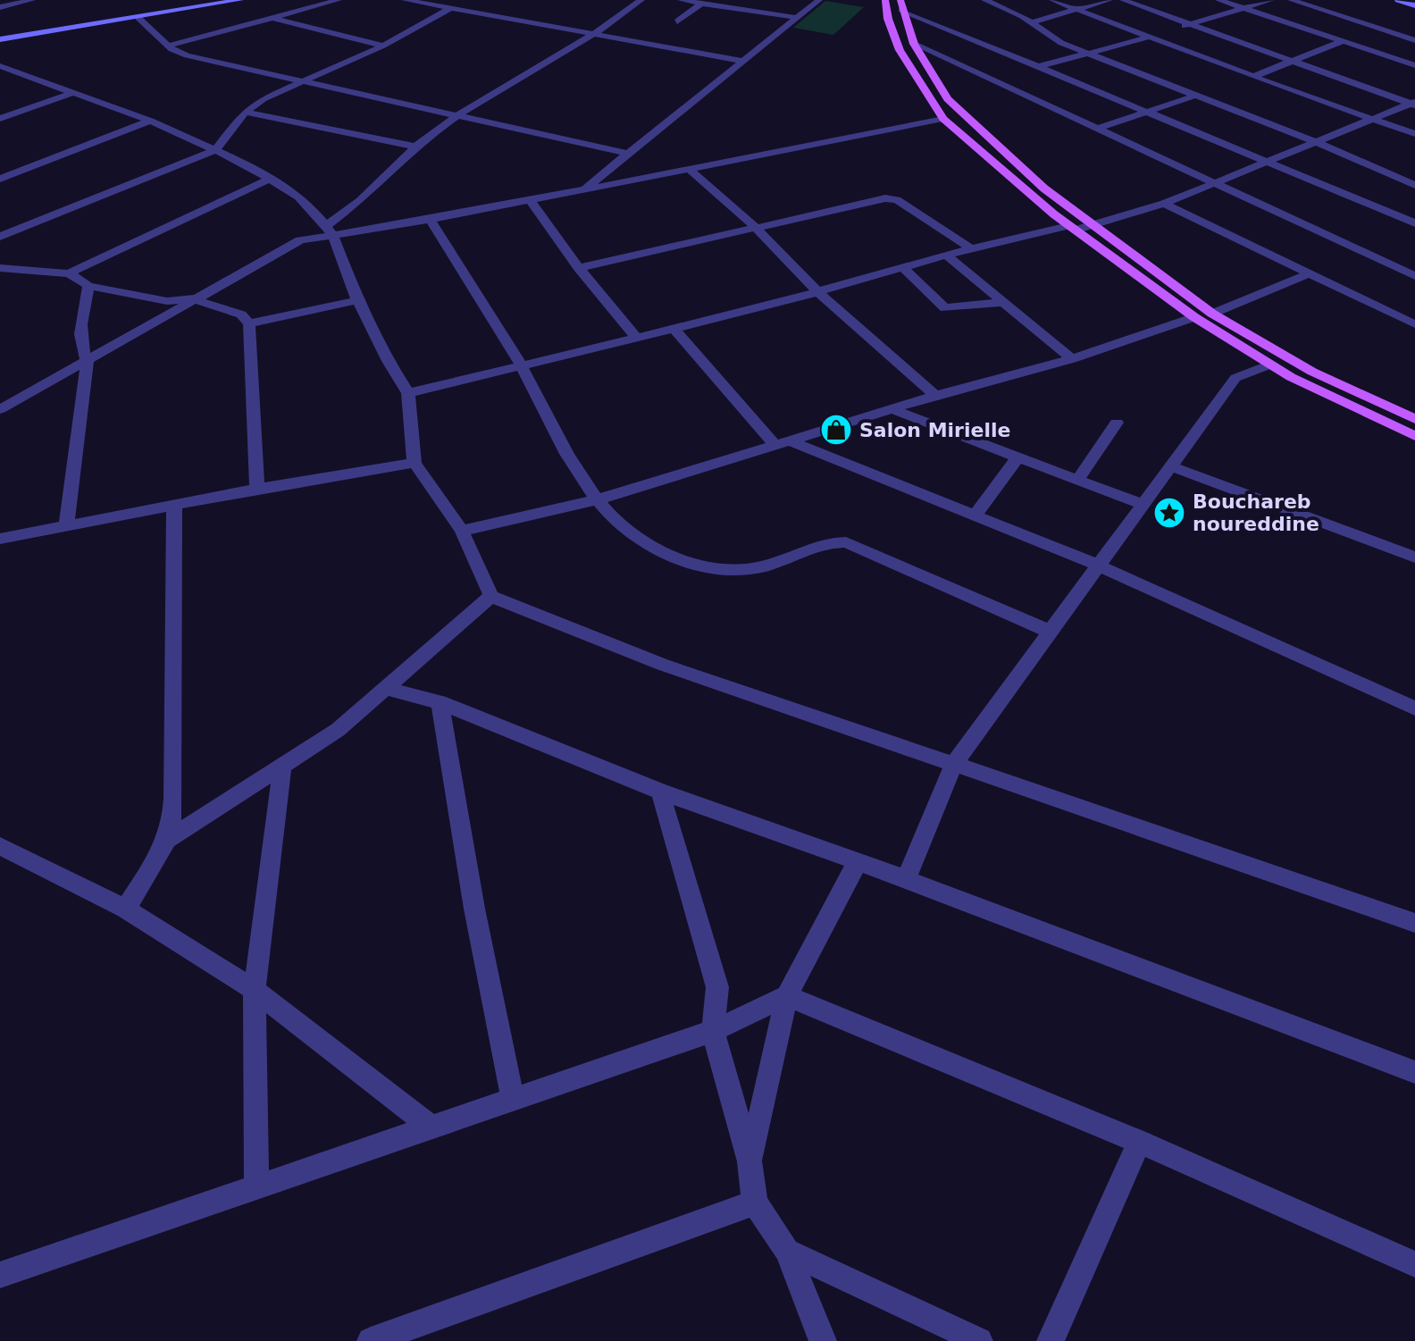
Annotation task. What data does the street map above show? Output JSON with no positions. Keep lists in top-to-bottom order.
{
  "places": {
    "shop": ["Salon Mirielle"],
    "place": ["Bouchareb noureddine"]
  }
}
